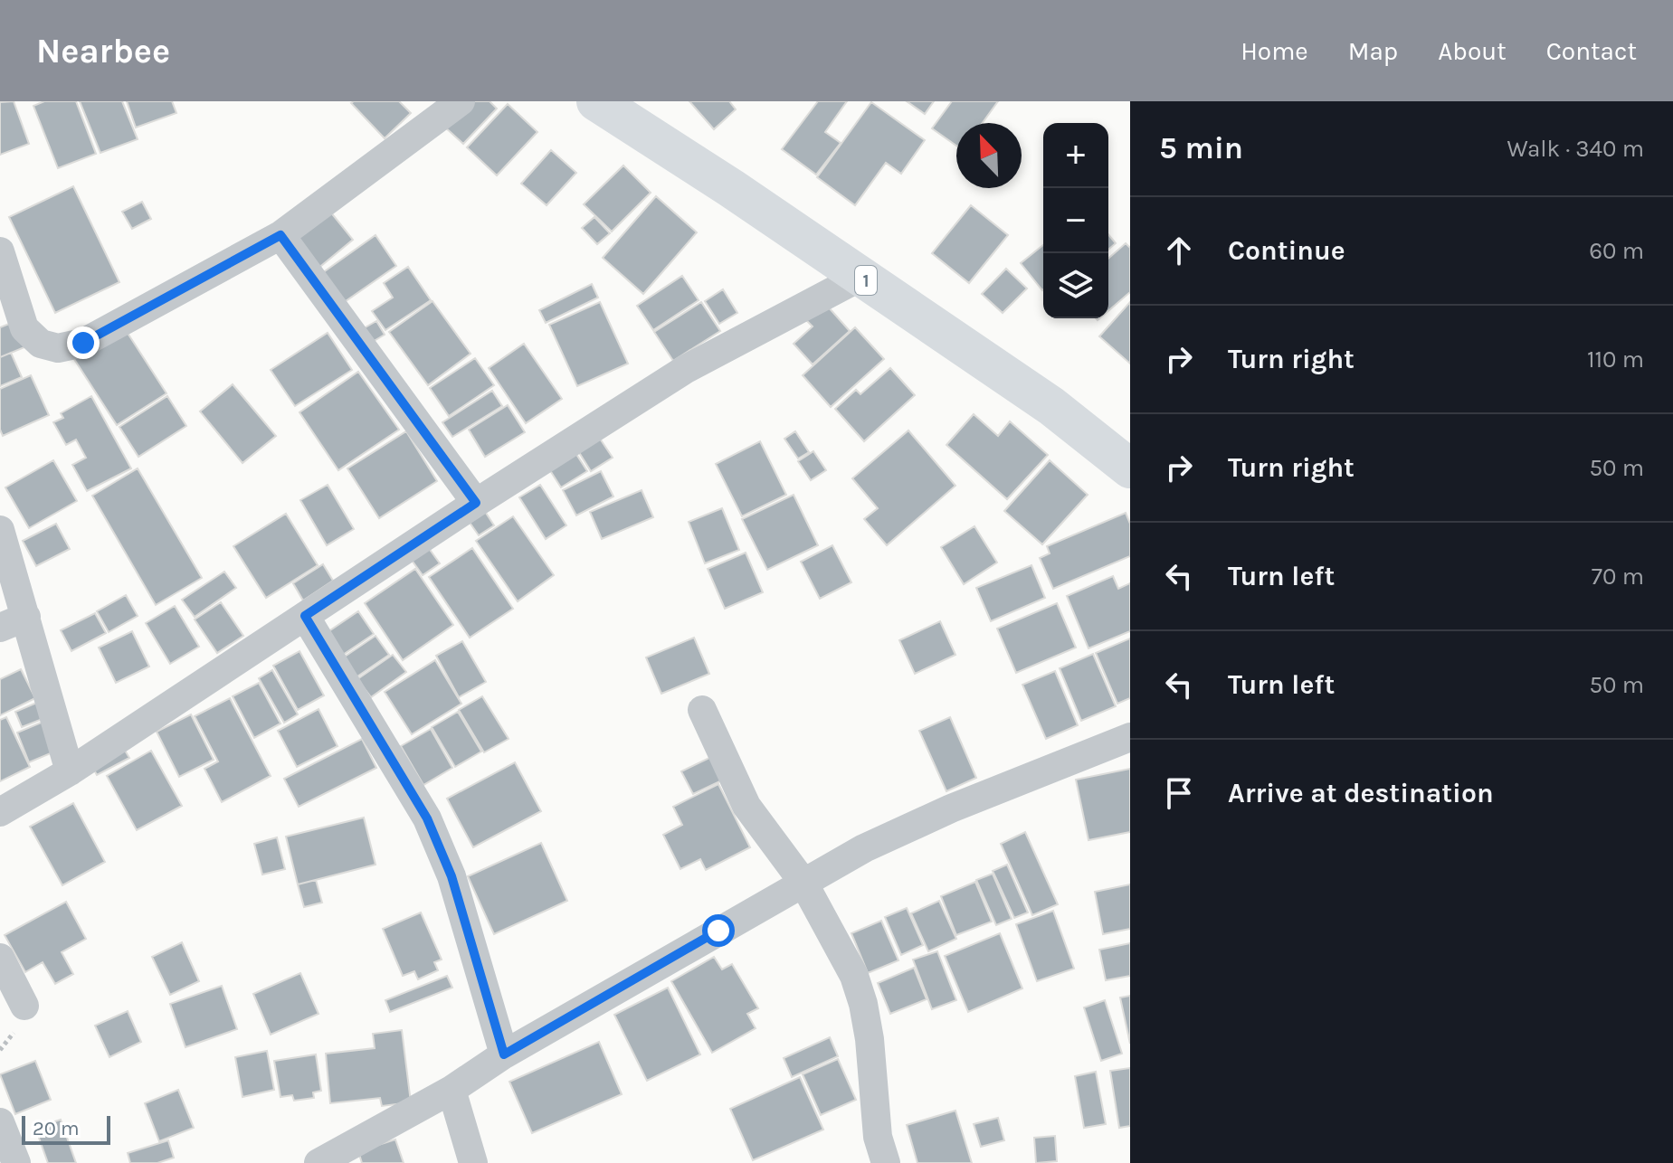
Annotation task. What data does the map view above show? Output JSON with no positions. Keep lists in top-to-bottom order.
{
  "streets": {
    "highway": ["1"]
  },
  "scale_bar": "20 m",
  "north": "top left",
  "page": {
    "header": "Nearbee",
    "nav": [
      "Home",
      "Map",
      "About",
      "Contact"
    ],
    "heading": ["5 min", "Walk · 340 m"],
    "map_buttons": ["+", "−"],
    "list": [
      ["Continue", "60 m"],
      ["Turn right", "110 m"],
      ["Turn right", "50 m"],
      ["Turn left", "70 m"],
      ["Turn left", "50 m"],
      "Arrive at destination"
    ],
    "scale": "20 m"
  }
}
